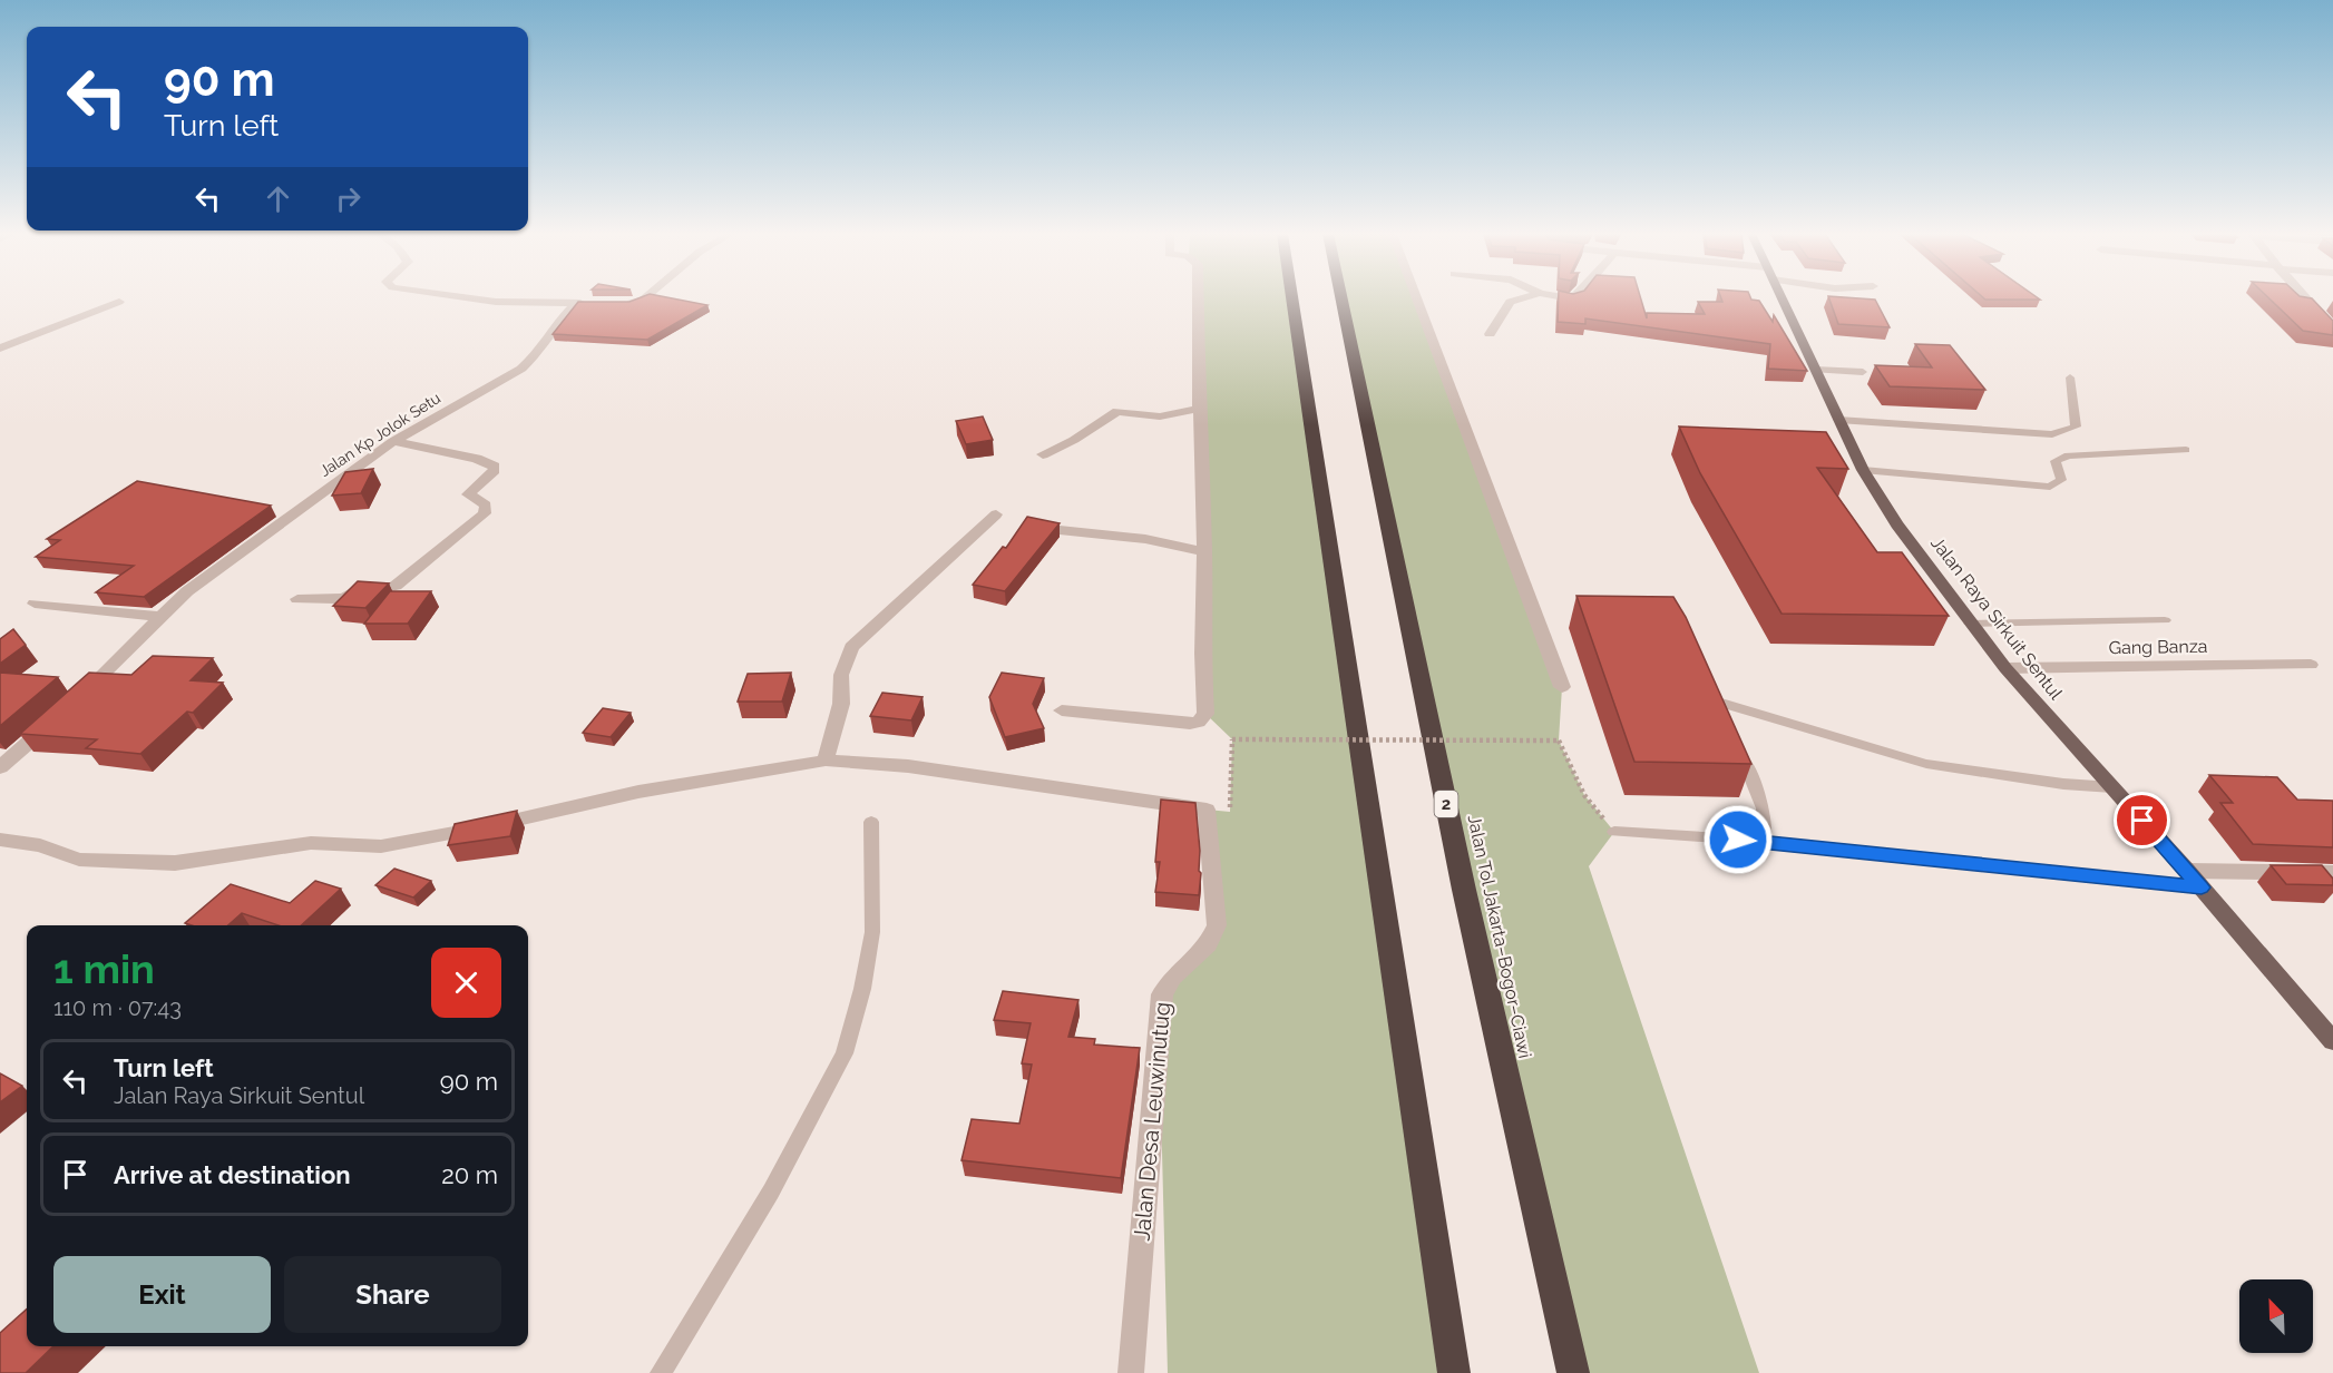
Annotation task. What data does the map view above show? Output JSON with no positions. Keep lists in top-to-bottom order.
{
  "streets": {
    "highway": ["2", "Jalan Tol Jakarta–Bogor–Ciawi"],
    "main road": ["Jalan Raya Sirkuit Sentul"],
    "street": ["Jalan Kp Jolok Setu", "Gang Banza", "Jalan Desa Leuwinutug"]
  },
  "crossings": [
    ["Jalan Raya Sirkuit Sentul", "Gang Banza"]
  ],
  "north": "top left",
  "page": {
    "turn": ["90 m", "Turn left"],
    "heading": ["1 min", "110 m · 07:43"],
    "list": [
      {
        "name": "Turn left",
        "note": "Jalan Raya Sirkuit Sentul",
        "value": "90 m"
      },
      {
        "name": "Arrive at destination",
        "value": "20 m"
      }
    ],
    "buttons": ["Exit", "Share"]
  }
}
